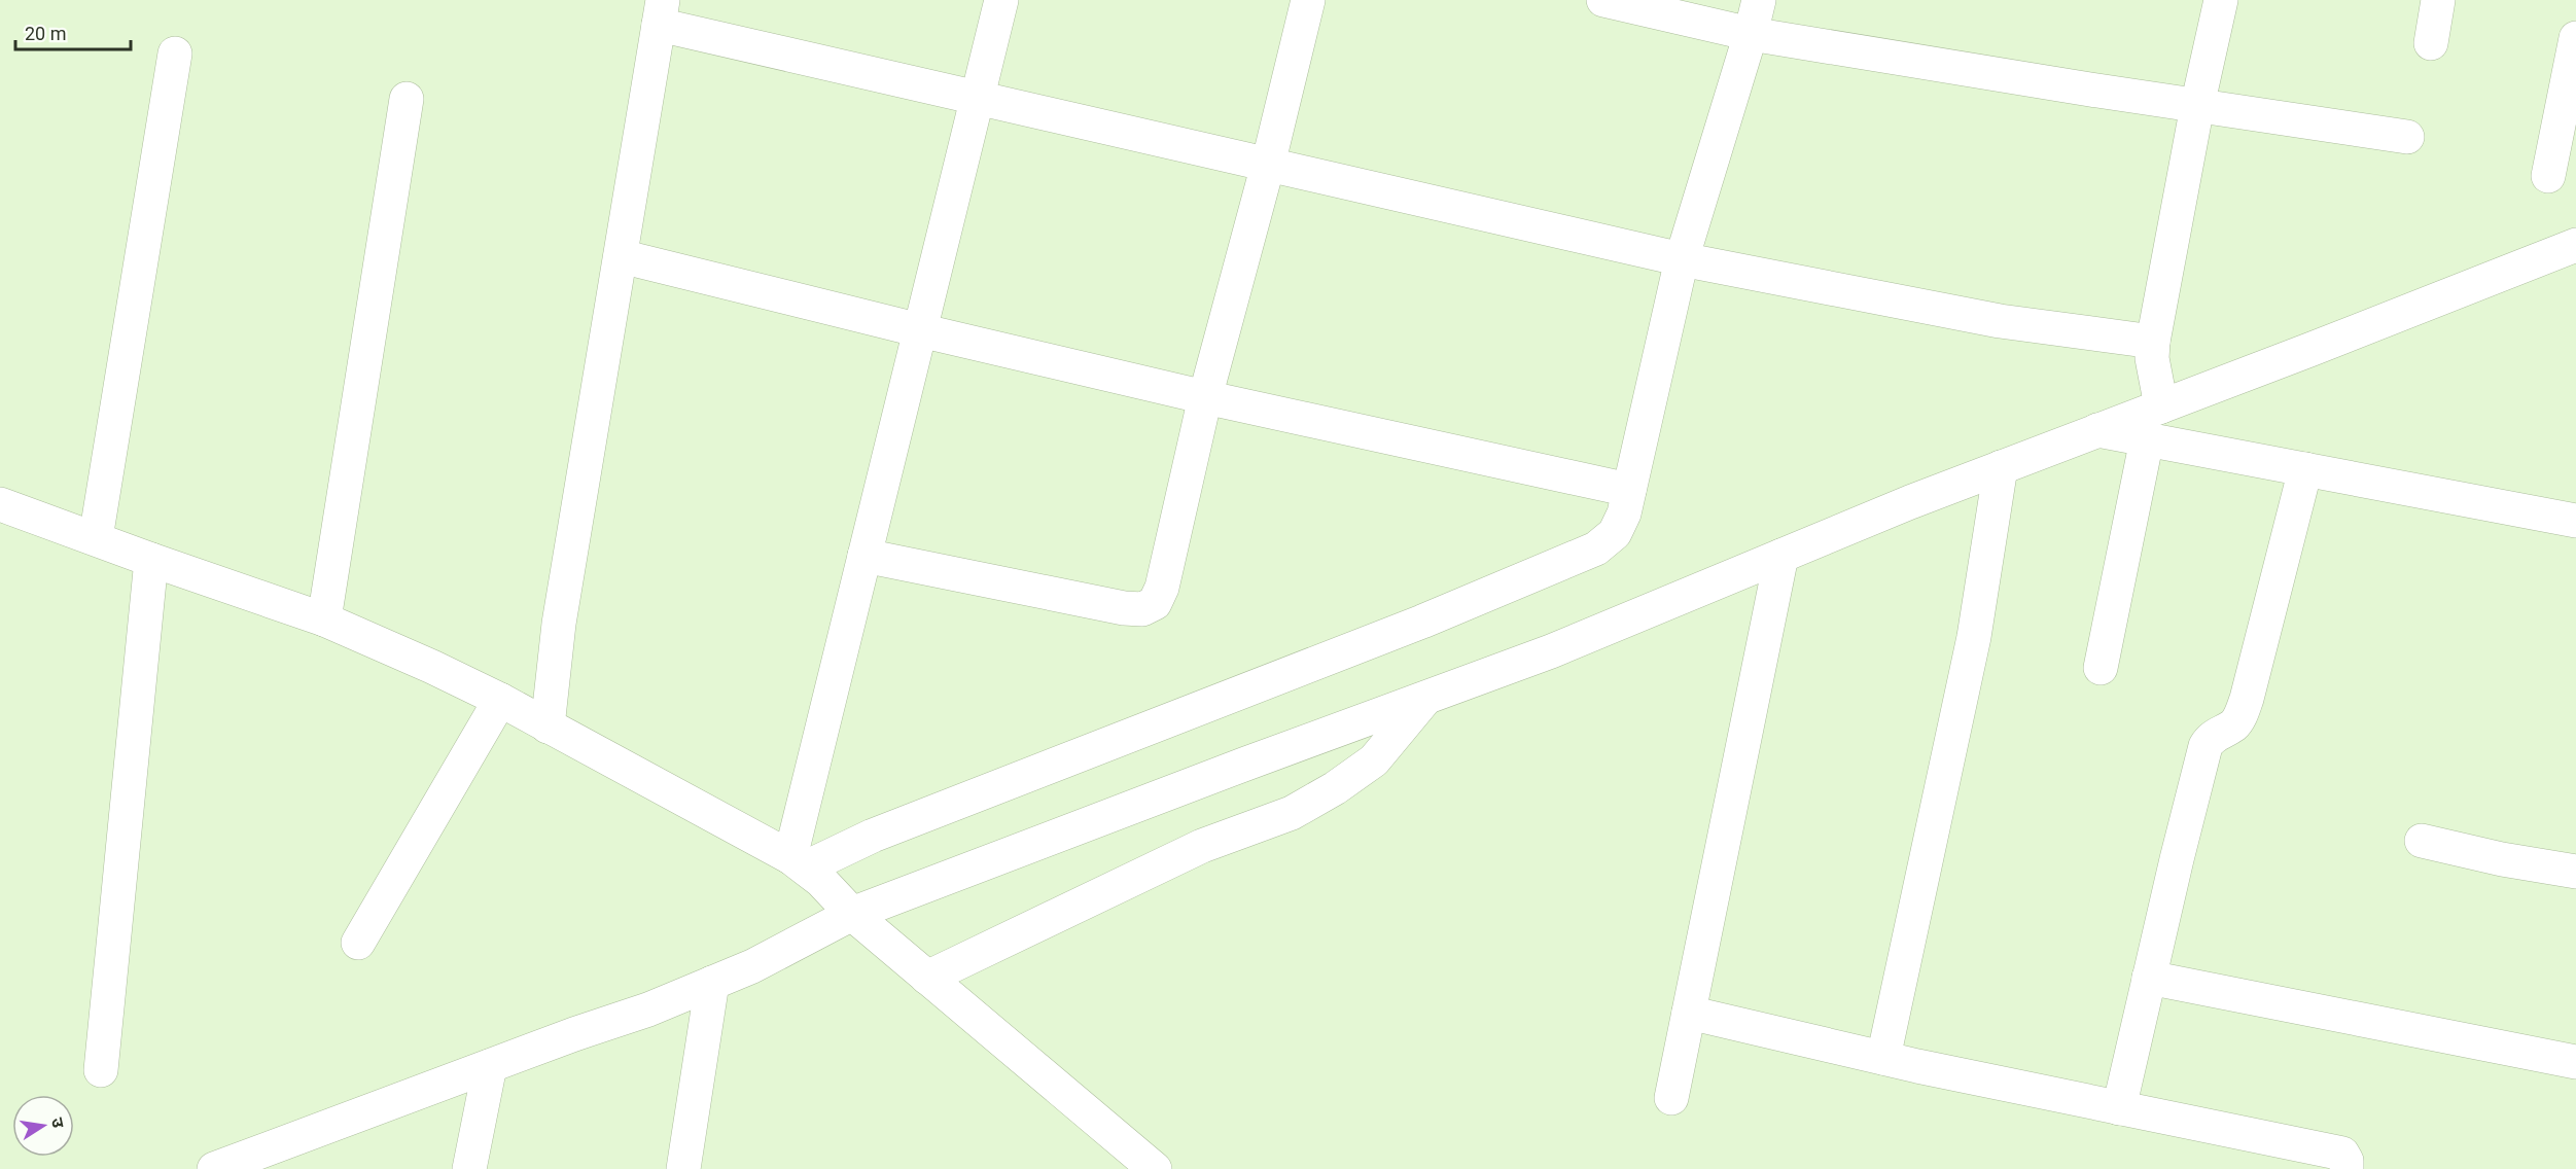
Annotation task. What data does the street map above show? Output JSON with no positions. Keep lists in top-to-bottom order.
{
  "scale_bar": "20 m",
  "north": "right"
}
